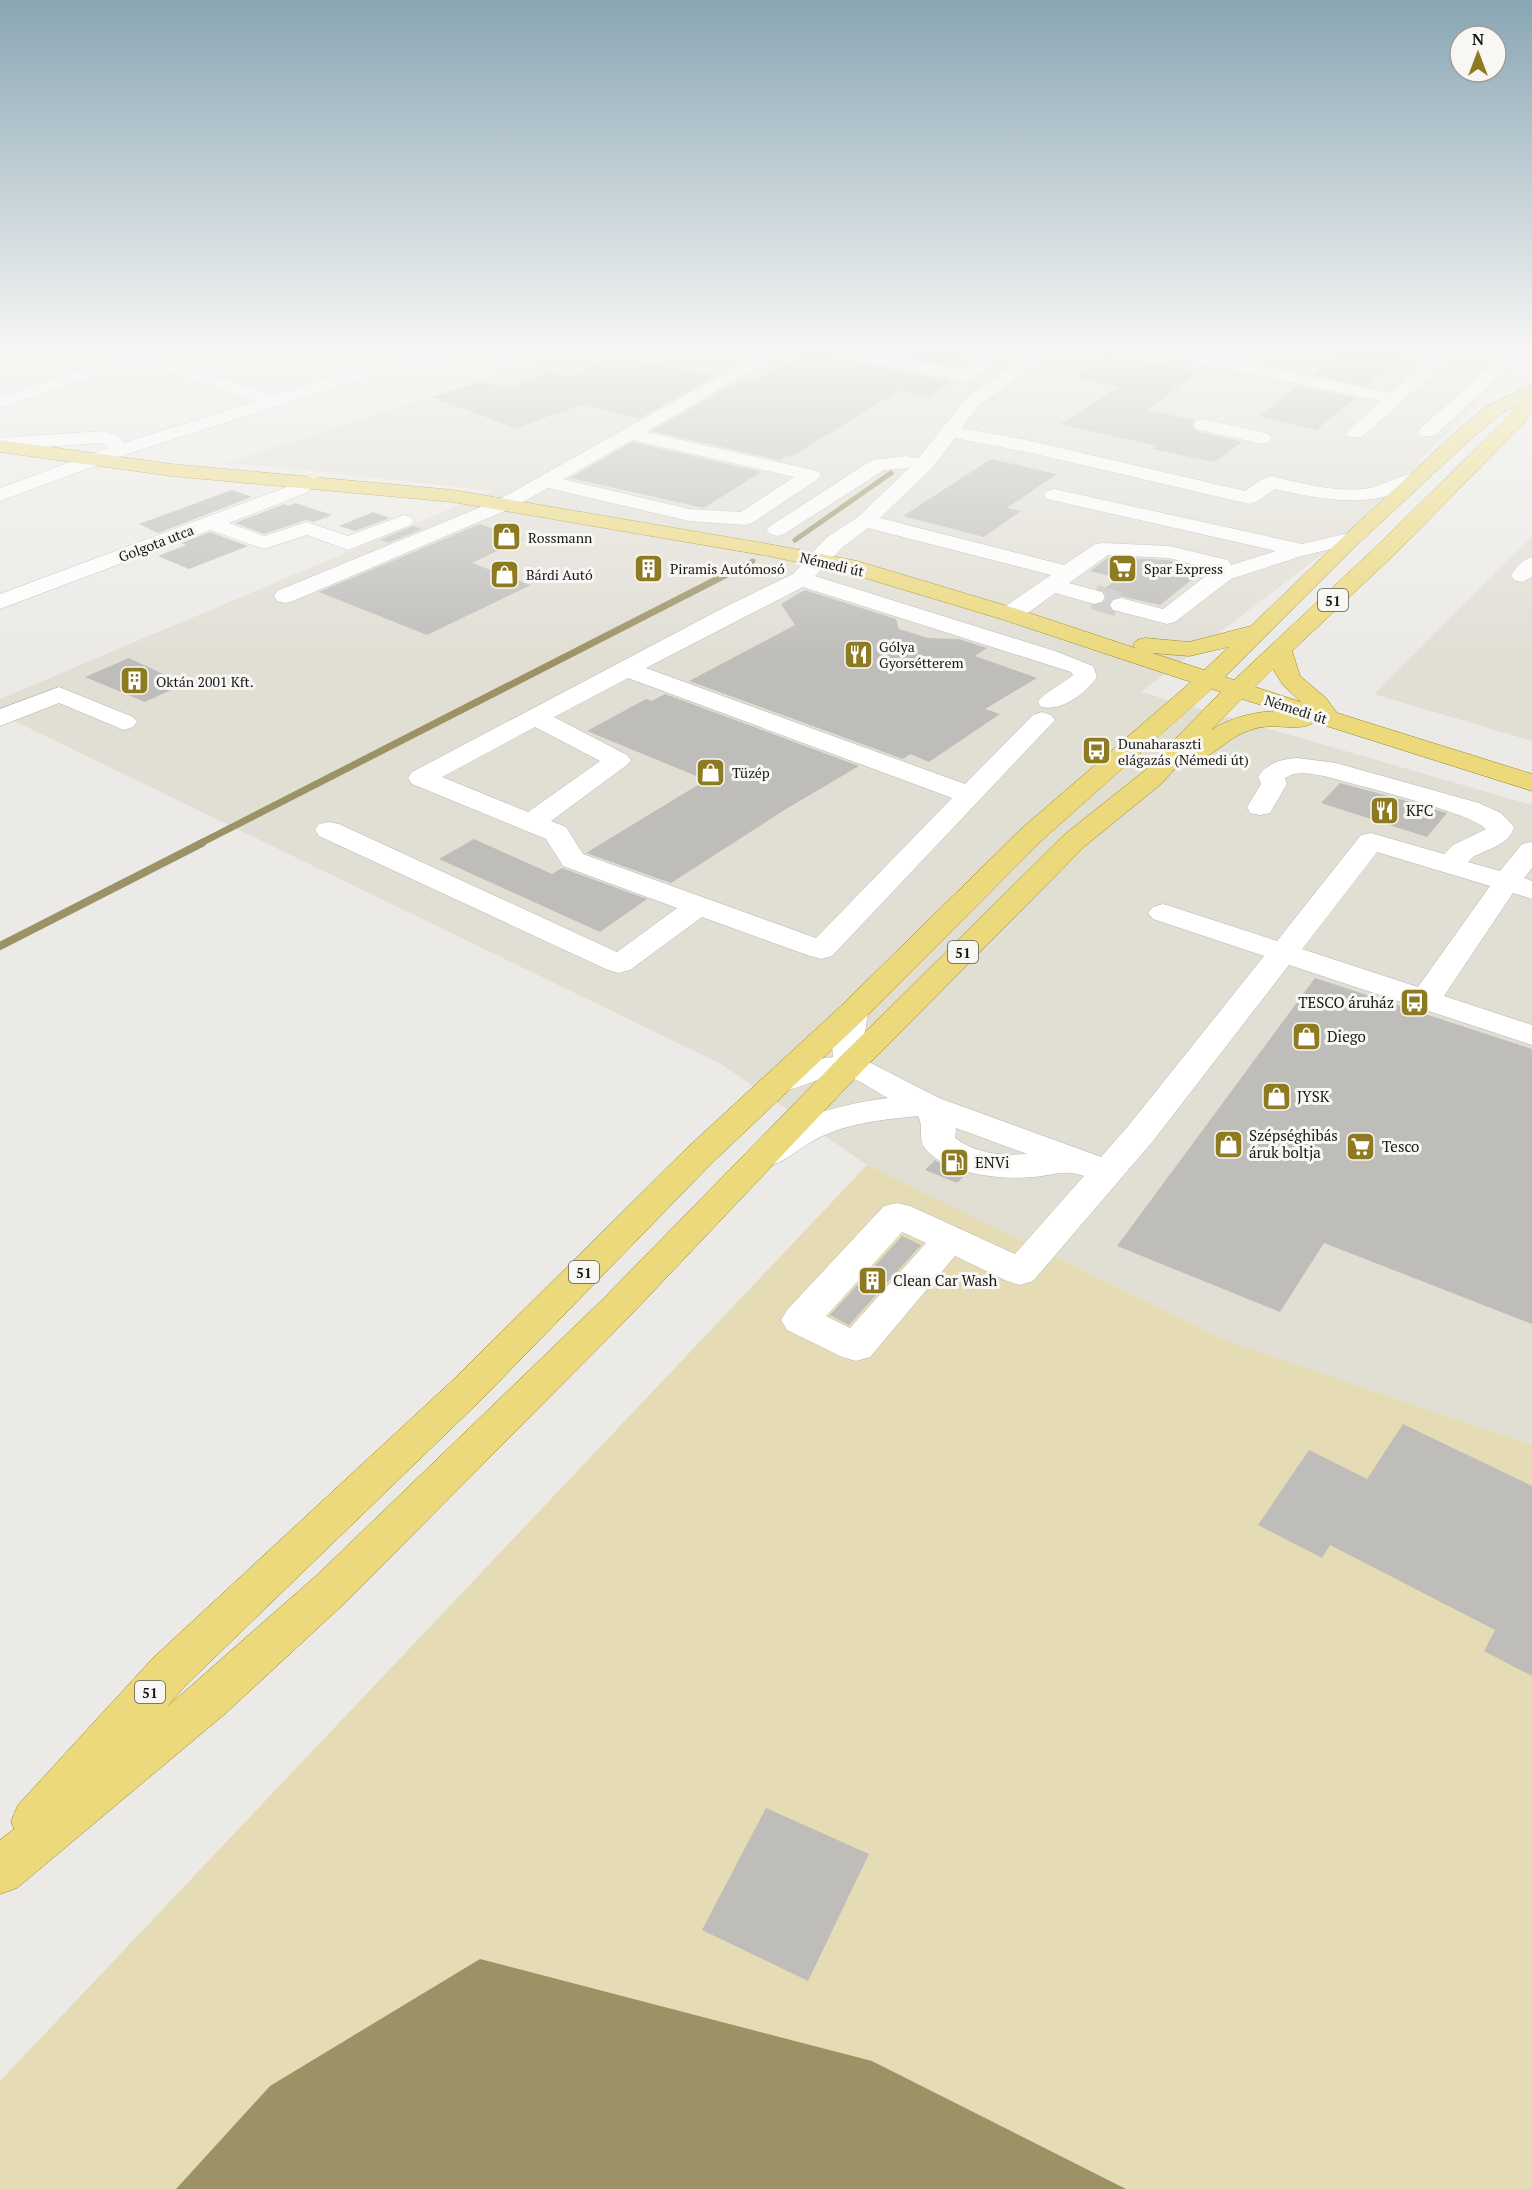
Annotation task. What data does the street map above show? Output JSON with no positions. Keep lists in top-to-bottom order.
{
  "streets": {
    "main road": ["Némedi út", "51"],
    "street": ["Golgota utca"]
  },
  "crossings": [
    ["Golgota utca", "Némedi út"],
    ["Némedi út", "51"]
  ],
  "places": {
    "shop": [
      "Rossmann",
      "Bárdi Autó",
      "Tüzép",
      "Diego",
      "JYSK",
      "Szépséghibás áruk boltja"
    ],
    "building": ["Piramis Autómosó", "Oktán 2001 Kft.", "Clean Car Wash"],
    "supermarket": ["Spar Express", "Tesco"],
    "restaurant": ["Gólya Gyorsétterem", "KFC"],
    "bus stop": ["Dunaharaszti elágazás (Némedi út)", "TESCO áruház"],
    "fuel station": ["ENVi"]
  },
  "north": "top"
}
